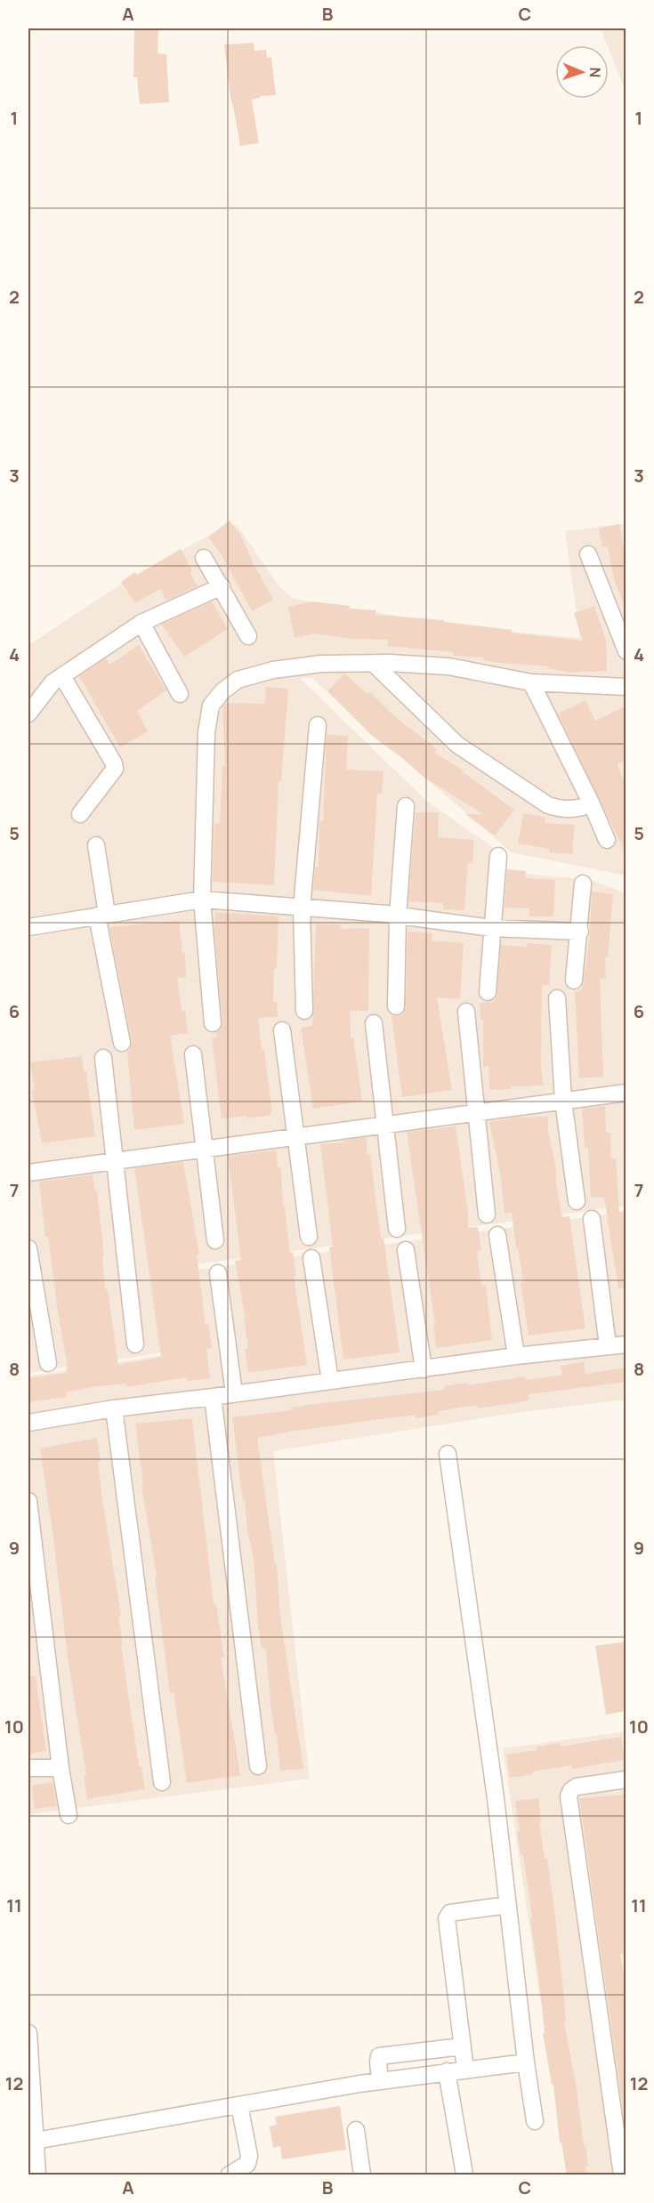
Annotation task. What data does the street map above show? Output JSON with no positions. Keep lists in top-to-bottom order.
{
  "north": "right",
  "grid": {
    "columns": ["A", "B", "C"],
    "rows": [
      "1",
      "2",
      "3",
      "4",
      "5",
      "6",
      "7",
      "8",
      "9",
      "10",
      "11",
      "12"
    ]
  }
}
